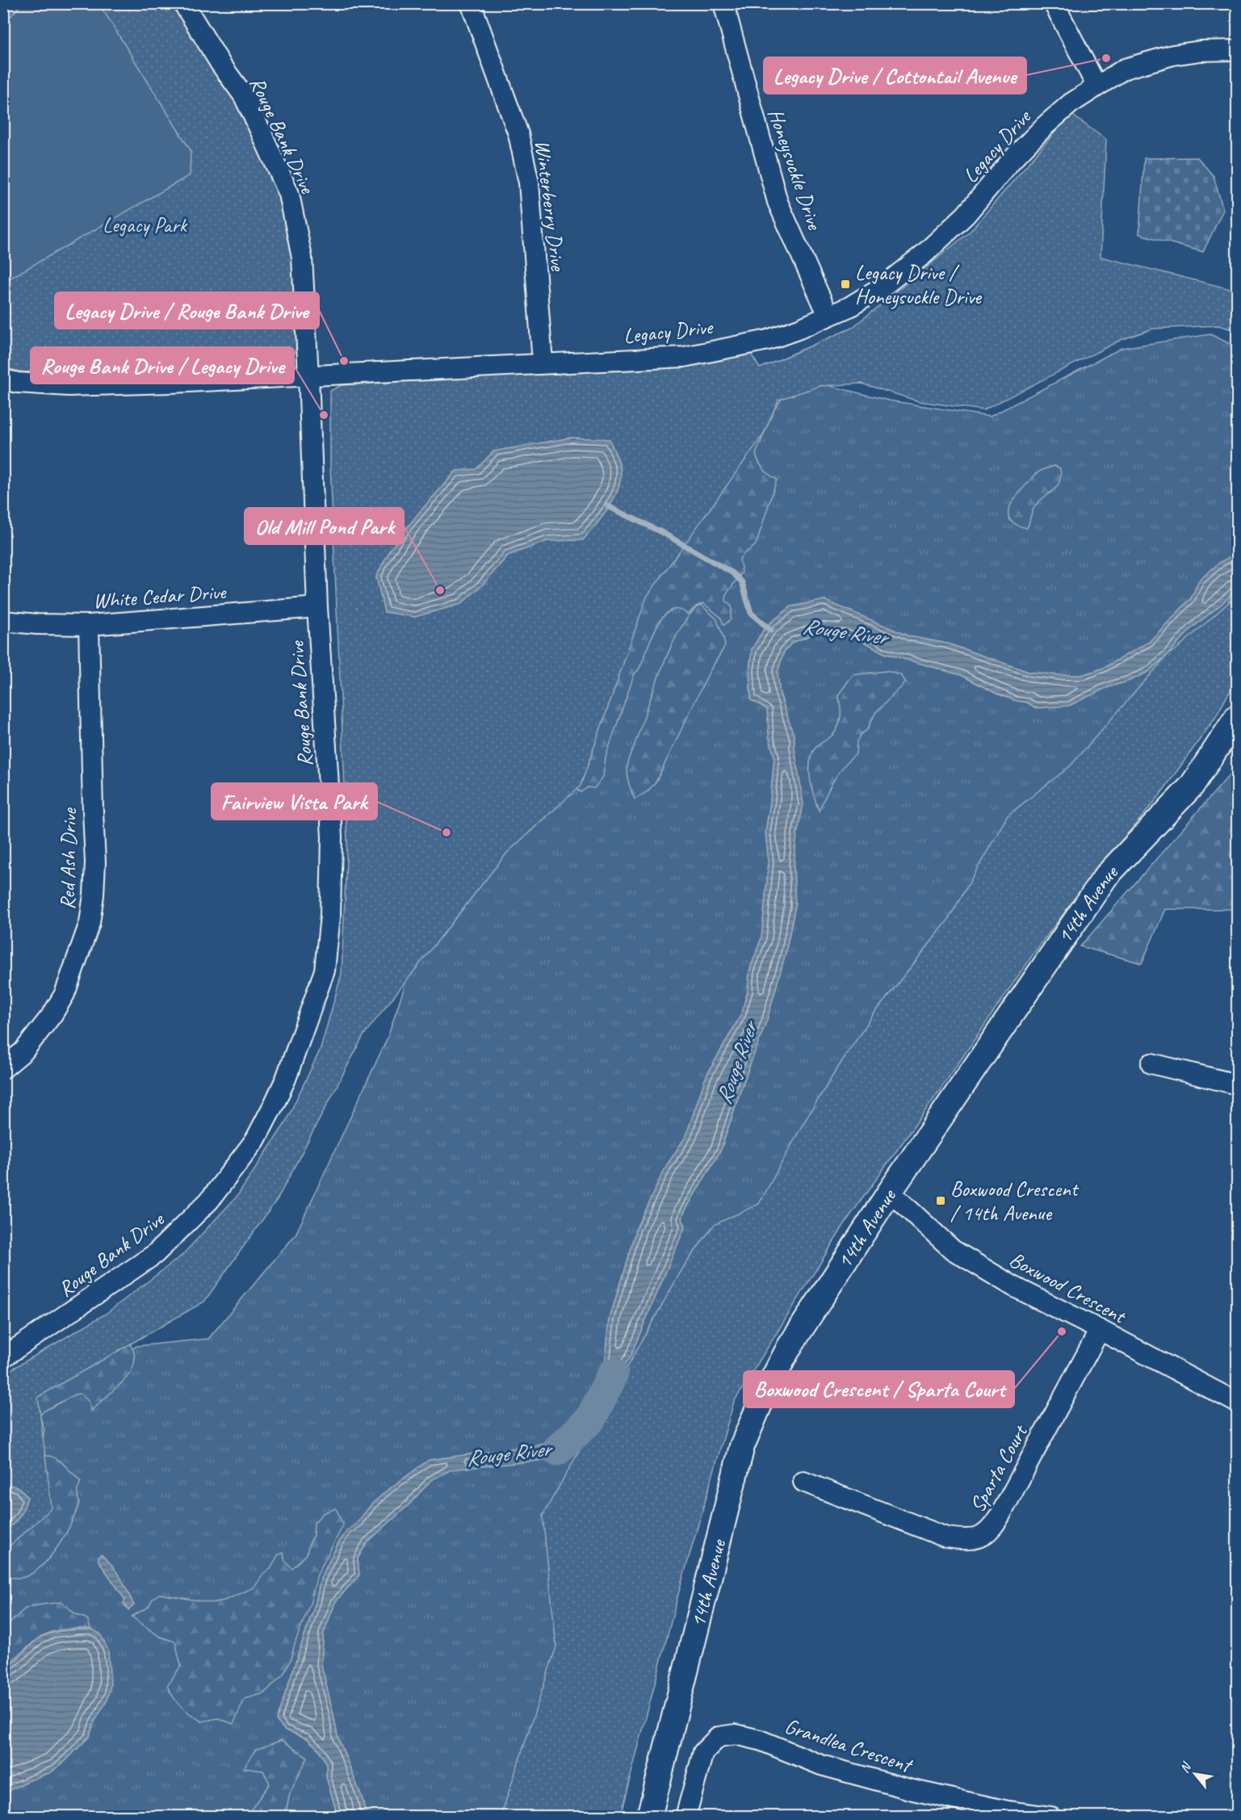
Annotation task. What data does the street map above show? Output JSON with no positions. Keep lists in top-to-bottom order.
{
  "streets": {
    "main road": ["14th Avenue"],
    "street": [
      "Rouge Bank Drive",
      "Legacy Drive",
      "Honeysuckle Drive",
      "Winterberry Drive",
      "White Cedar Drive",
      "Red Ash Drive",
      "Boxwood Crescent",
      "Sparta Court",
      "Grandlea Crescent"
    ]
  },
  "crossings": [
    ["Rouge Bank Drive", "Legacy Drive"],
    ["Rouge Bank Drive", "White Cedar Drive"],
    ["Legacy Drive", "Honeysuckle Drive"],
    ["Legacy Drive", "Winterberry Drive"],
    ["White Cedar Drive", "Red Ash Drive"],
    ["14th Avenue", "Boxwood Crescent"],
    ["Boxwood Crescent", "Sparta Court"]
  ],
  "water": ["Rouge River"],
  "parks": ["Legacy Park"],
  "places": {
    "other": [
      "Legacy Drive / Cottontail Avenue",
      "Legacy Drive / Rouge Bank Drive",
      "Rouge Bank Drive / Legacy Drive",
      "Old Mill Pond Park",
      "Fairview Vista Park",
      "Boxwood Crescent / Sparta Court"
    ],
    "transit": ["Legacy Drive / Honeysuckle Drive", "Boxwood Crescent / 14th Avenue"]
  },
  "north": "top left"
}
